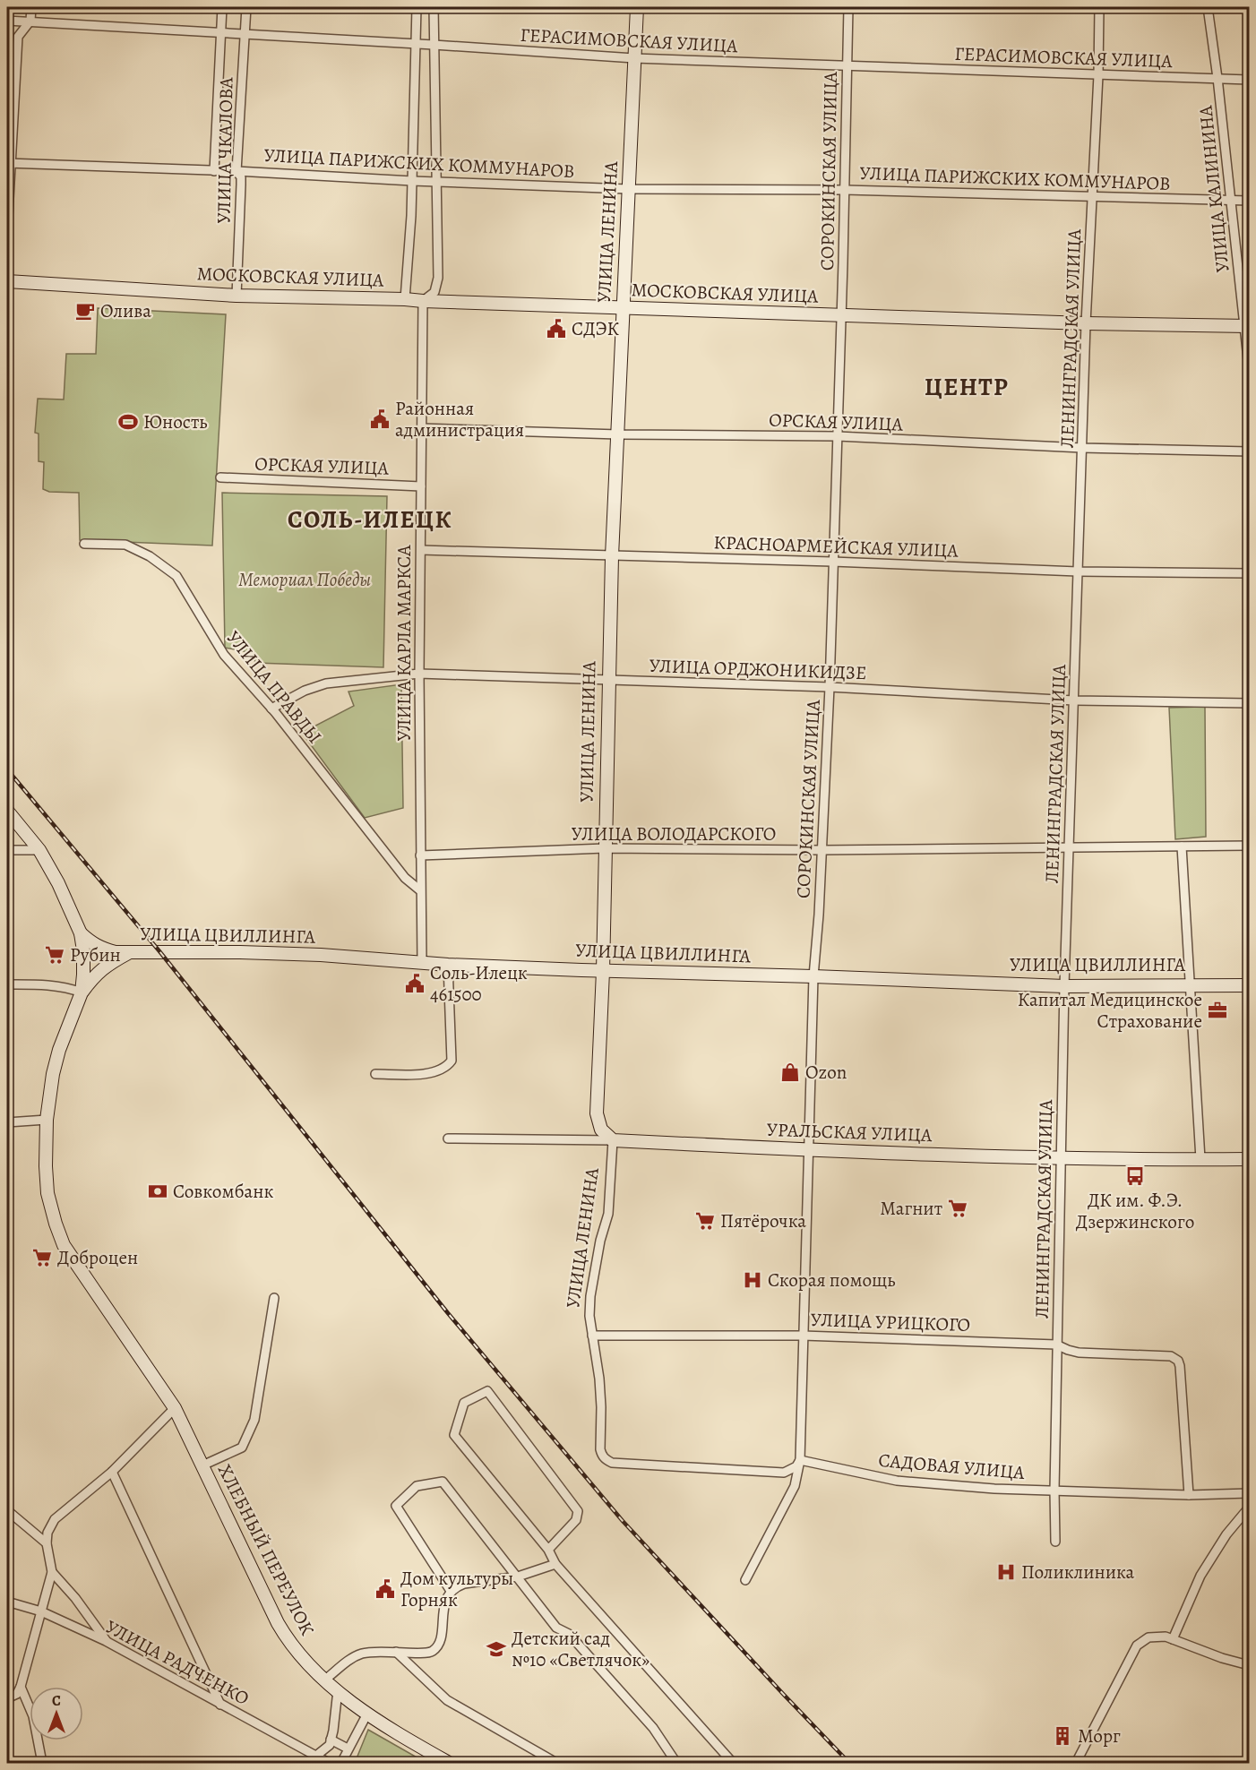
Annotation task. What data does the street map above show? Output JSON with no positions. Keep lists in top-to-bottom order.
{
  "streets": {
    "street": [
      "ГЕРАСИМОВСКАЯ УЛИЦА",
      "УЛИЦА ЧКАЛОВА",
      "УЛИЦА ПАРИЖСКИХ КОММУНАРОВ",
      "СОРОКИНСКАЯ УЛИЦА",
      "УЛИЦА КАЛИНИНА",
      "УЛИЦА ЛЕНИНА",
      "МОСКОВСКАЯ УЛИЦА",
      "ЛЕНИНГРАДСКАЯ УЛИЦА",
      "ОРСКАЯ УЛИЦА",
      "КРАСНОАРМЕЙСКАЯ УЛИЦА",
      "УЛИЦА КАРЛА МАРКСА",
      "УЛИЦА ОРДЖОНИКИДЗЕ",
      "УЛИЦА ПРАВДЫ",
      "УЛИЦА ВОЛОДАРСКОГО",
      "УЛИЦА ЦВИЛЛИНГА",
      "УРАЛЬСКАЯ УЛИЦА",
      "УЛИЦА УРИЦКОГО",
      "САДОВАЯ УЛИЦА",
      "ХЛЕБНЫЙ ПЕРЕУЛОК",
      "УЛИЦА РАДЧЕНКО"
    ]
  },
  "crossings": [
    ["ГЕРАСИМОВСКАЯ УЛИЦА", "УЛИЦА ЧКАЛОВА"],
    ["ГЕРАСИМОВСКАЯ УЛИЦА", "СОРОКИНСКАЯ УЛИЦА"],
    ["ГЕРАСИМОВСКАЯ УЛИЦА", "УЛИЦА КАЛИНИНА"],
    ["ГЕРАСИМОВСКАЯ УЛИЦА", "УЛИЦА ЛЕНИНА"],
    ["ГЕРАСИМОВСКАЯ УЛИЦА", "ЛЕНИНГРАДСКАЯ УЛИЦА"],
    ["УЛИЦА ЧКАЛОВА", "УЛИЦА ПАРИЖСКИХ КОММУНАРОВ"],
    ["УЛИЦА ЧКАЛОВА", "МОСКОВСКАЯ УЛИЦА"],
    ["УЛИЦА ПАРИЖСКИХ КОММУНАРОВ", "СОРОКИНСКАЯ УЛИЦА"],
    ["УЛИЦА ПАРИЖСКИХ КОММУНАРОВ", "УЛИЦА КАЛИНИНА"],
    ["УЛИЦА ПАРИЖСКИХ КОММУНАРОВ", "УЛИЦА ЛЕНИНА"],
    ["УЛИЦА ПАРИЖСКИХ КОММУНАРОВ", "ЛЕНИНГРАДСКАЯ УЛИЦА"],
    ["СОРОКИНСКАЯ УЛИЦА", "УЛИЦА ЛЕНИНА"],
    ["СОРОКИНСКАЯ УЛИЦА", "МОСКОВСКАЯ УЛИЦА"],
    ["СОРОКИНСКАЯ УЛИЦА", "ОРСКАЯ УЛИЦА"],
    ["СОРОКИНСКАЯ УЛИЦА", "КРАСНОАРМЕЙСКАЯ УЛИЦА"],
    ["СОРОКИНСКАЯ УЛИЦА", "УЛИЦА ОРДЖОНИКИДЗЕ"],
    ["СОРОКИНСКАЯ УЛИЦА", "УЛИЦА ВОЛОДАРСКОГО"],
    ["СОРОКИНСКАЯ УЛИЦА", "УЛИЦА ЦВИЛЛИНГА"],
    ["СОРОКИНСКАЯ УЛИЦА", "УРАЛЬСКАЯ УЛИЦА"],
    ["СОРОКИНСКАЯ УЛИЦА", "УЛИЦА УРИЦКОГО"],
    ["СОРОКИНСКАЯ УЛИЦА", "САДОВАЯ УЛИЦА"],
    ["УЛИЦА КАЛИНИНА", "МОСКОВСКАЯ УЛИЦА"],
    ["УЛИЦА ЛЕНИНА", "МОСКОВСКАЯ УЛИЦА"],
    ["УЛИЦА ЛЕНИНА", "ОРСКАЯ УЛИЦА"],
    ["УЛИЦА ЛЕНИНА", "КРАСНОАРМЕЙСКАЯ УЛИЦА"],
    ["УЛИЦА ЛЕНИНА", "УЛИЦА ОРДЖОНИКИДЗЕ"],
    ["УЛИЦА ЛЕНИНА", "УЛИЦА ВОЛОДАРСКОГО"],
    ["УЛИЦА ЛЕНИНА", "УЛИЦА ЦВИЛЛИНГА"],
    ["УЛИЦА ЛЕНИНА", "УРАЛЬСКАЯ УЛИЦА"],
    ["УЛИЦА ЛЕНИНА", "УЛИЦА УРИЦКОГО"],
    ["УЛИЦА ЛЕНИНА", "САДОВАЯ УЛИЦА"],
    ["МОСКОВСКАЯ УЛИЦА", "ЛЕНИНГРАДСКАЯ УЛИЦА"],
    ["МОСКОВСКАЯ УЛИЦА", "УЛИЦА КАРЛА МАРКСА"],
    ["ЛЕНИНГРАДСКАЯ УЛИЦА", "ОРСКАЯ УЛИЦА"],
    ["ЛЕНИНГРАДСКАЯ УЛИЦА", "КРАСНОАРМЕЙСКАЯ УЛИЦА"],
    ["ЛЕНИНГРАДСКАЯ УЛИЦА", "УЛИЦА ОРДЖОНИКИДЗЕ"],
    ["ЛЕНИНГРАДСКАЯ УЛИЦА", "УЛИЦА ВОЛОДАРСКОГО"],
    ["ЛЕНИНГРАДСКАЯ УЛИЦА", "УЛИЦА ЦВИЛЛИНГА"],
    ["ЛЕНИНГРАДСКАЯ УЛИЦА", "УРАЛЬСКАЯ УЛИЦА"],
    ["ЛЕНИНГРАДСКАЯ УЛИЦА", "УЛИЦА УРИЦКОГО"],
    ["ЛЕНИНГРАДСКАЯ УЛИЦА", "САДОВАЯ УЛИЦА"],
    ["ОРСКАЯ УЛИЦА", "УЛИЦА КАРЛА МАРКСА"],
    ["КРАСНОАРМЕЙСКАЯ УЛИЦА", "УЛИЦА КАРЛА МАРКСА"],
    ["УЛИЦА КАРЛА МАРКСА", "УЛИЦА ОРДЖОНИКИДЗЕ"],
    ["УЛИЦА КАРЛА МАРКСА", "УЛИЦА ПРАВДЫ"],
    ["УЛИЦА КАРЛА МАРКСА", "УЛИЦА ВОЛОДАРСКОГО"],
    ["УЛИЦА КАРЛА МАРКСА", "УЛИЦА ЦВИЛЛИНГА"],
    ["УЛИЦА ОРДЖОНИКИДЗЕ", "УЛИЦА ПРАВДЫ"],
    ["УЛИЦА ЦВИЛЛИНГА", "ХЛЕБНЫЙ ПЕРЕУЛОК"],
    ["УЛИЦА УРИЦКОГО", "САДОВАЯ УЛИЦА"]
  ],
  "districts": ["ЦЕНТР", "СОЛЬ-ИЛЕЦК"],
  "parks": ["Мемориал Победы"],
  "places": {
    "cafe": ["Олива"],
    "public building": [
      "СДЭК",
      "Районная администрация",
      "Соль-Илецк 461500",
      "Дом культуры Горняк"
    ],
    "sports": ["Юность"],
    "supermarket": [
      "Рубин",
      "Магнит",
      "Пятёрочка",
      "Доброцен"
    ],
    "office": ["Капитал Медицинское Страхование"],
    "shop": ["Ozon"],
    "bus stop": ["ДК им. Ф.Э. Дзержинского"],
    "bank": ["Совкомбанк"],
    "hospital": ["Скорая помощь", "Поликлиника"],
    "school or university": ["Детский сад №10 «Светлячок»"],
    "building": ["Морг"]
  },
  "north": "top"
}
